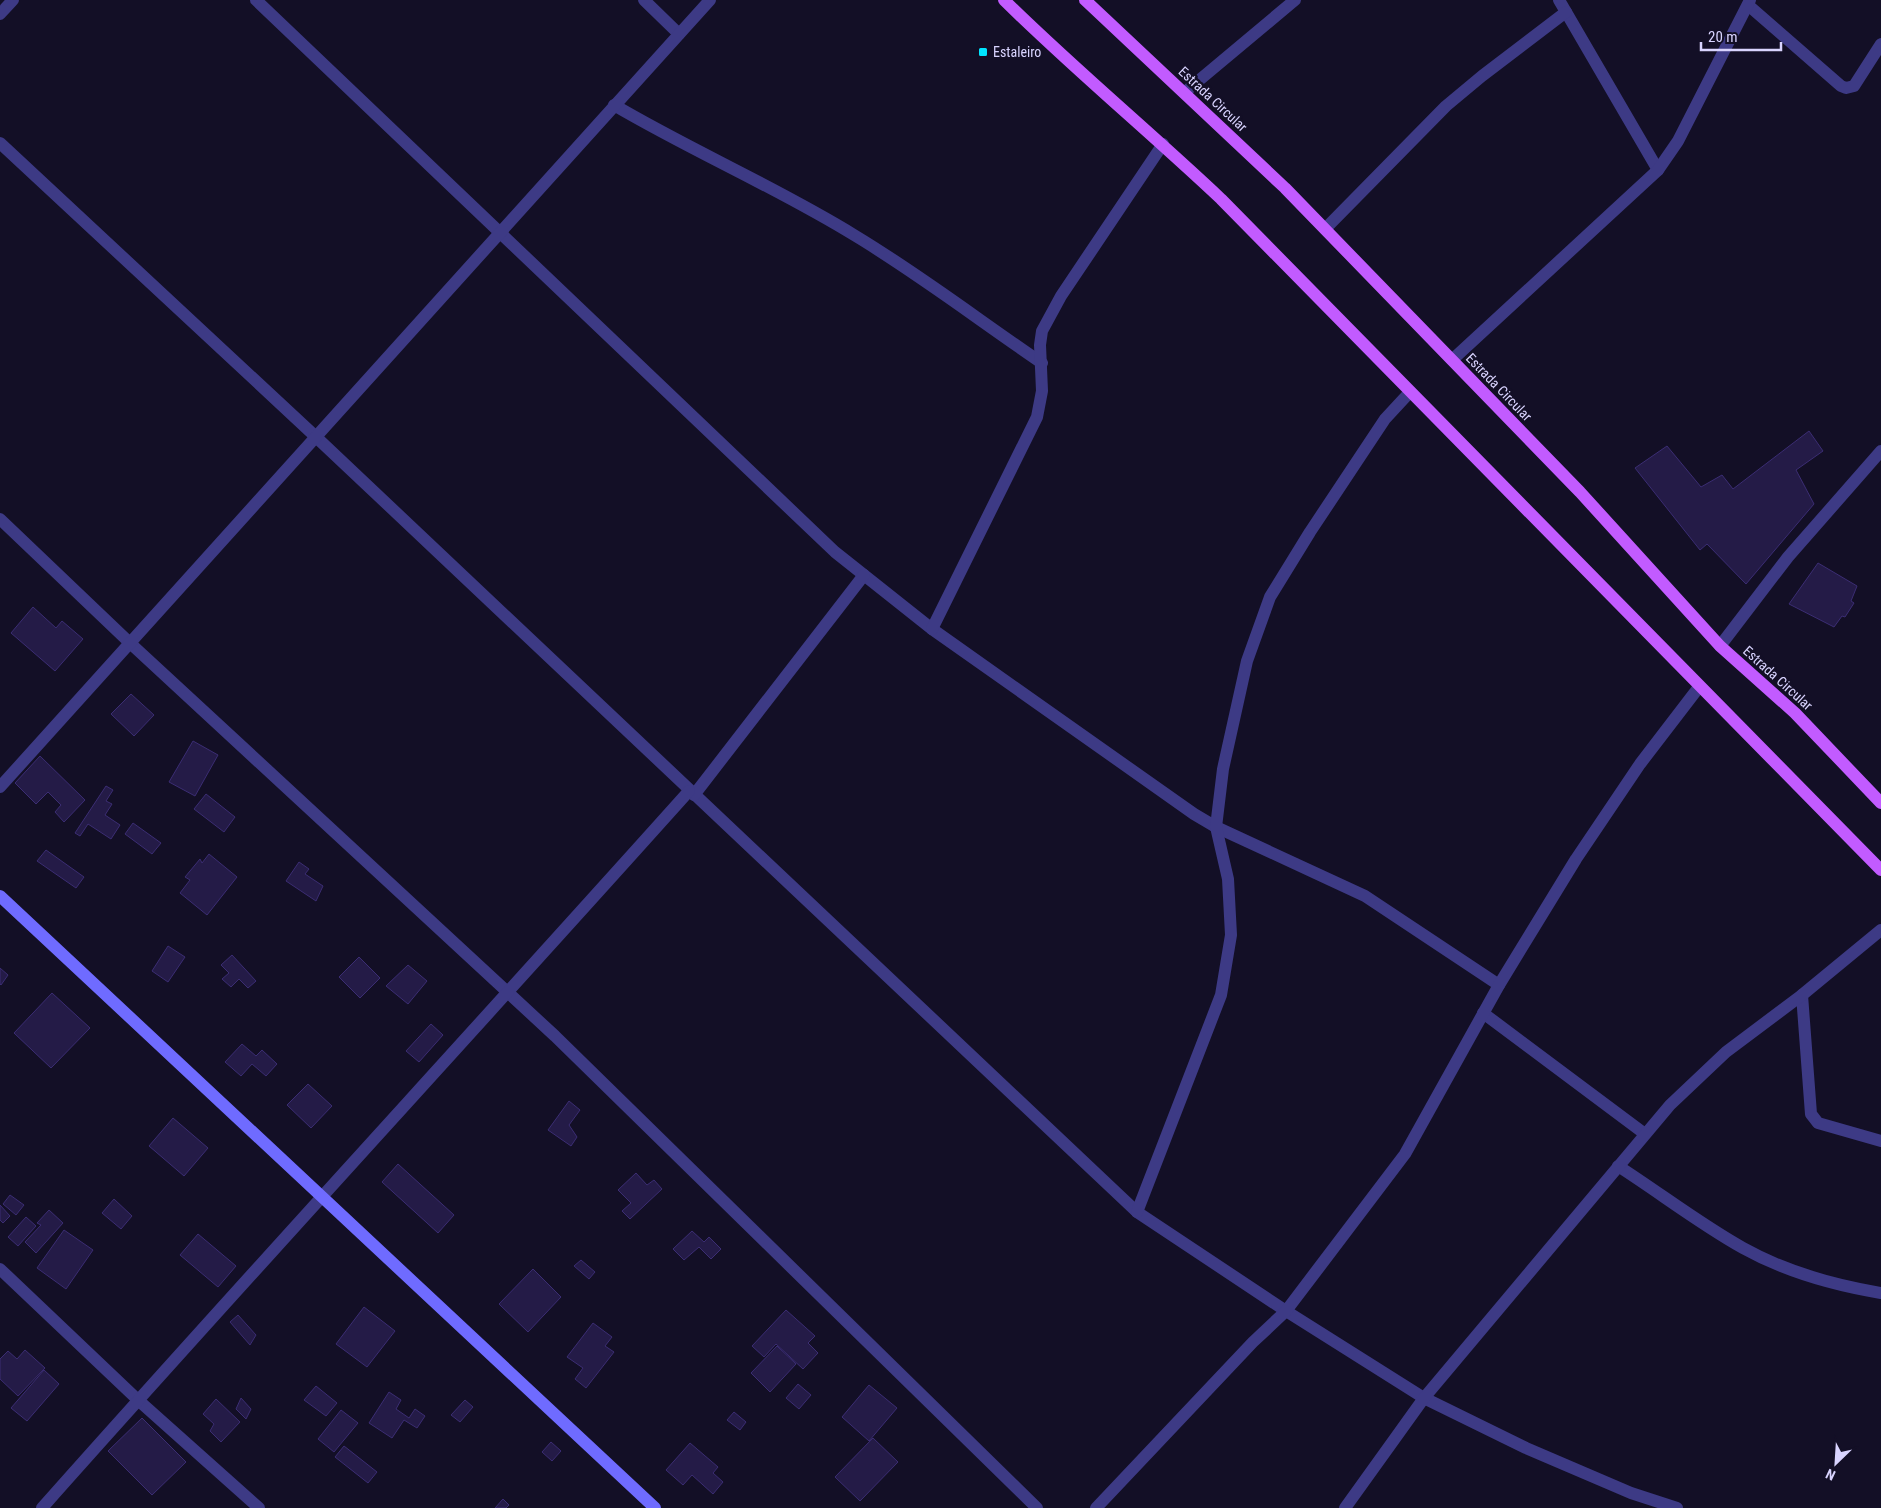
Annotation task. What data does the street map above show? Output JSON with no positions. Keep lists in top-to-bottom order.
{
  "streets": {
    "main road": ["Estrada Circular"]
  },
  "places": {
    "transit": ["Estaleiro"]
  },
  "scale_bar": "20 m",
  "north": "bottom left"
}
